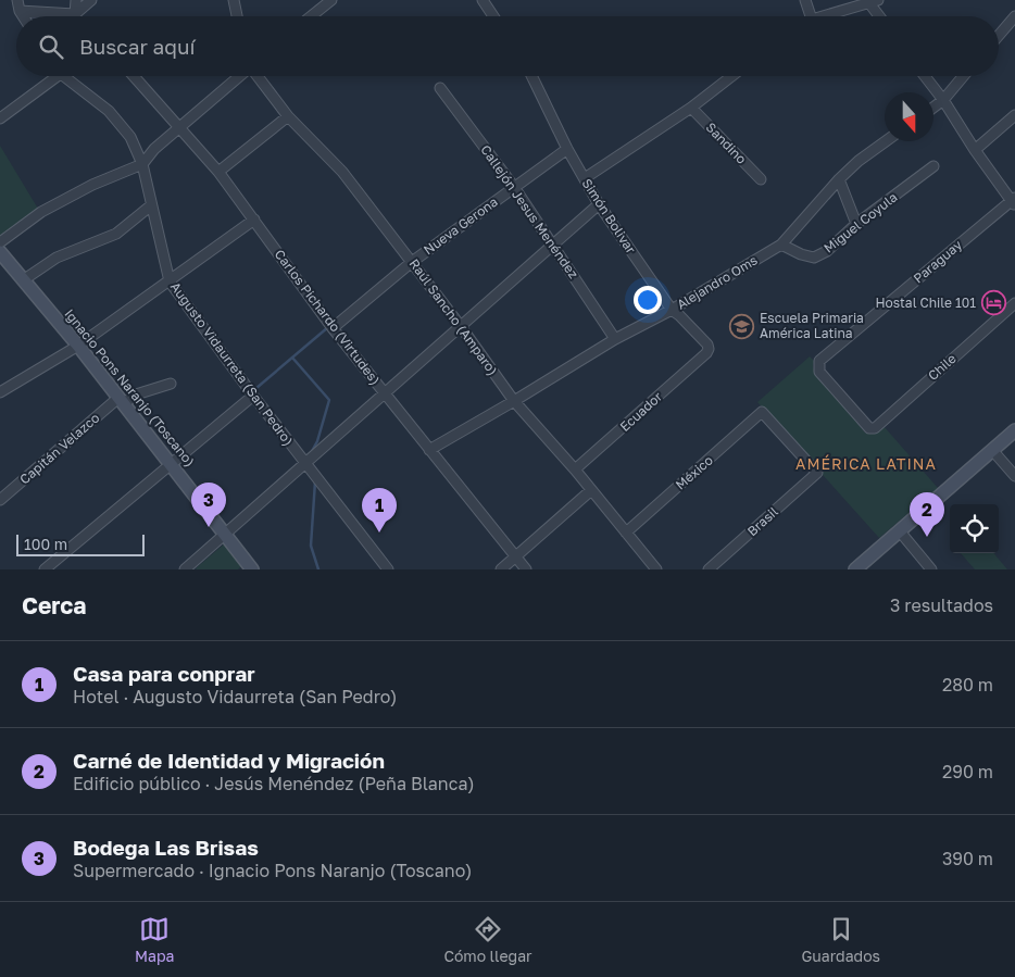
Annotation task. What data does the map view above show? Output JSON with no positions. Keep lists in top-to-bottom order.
{
  "streets": {
    "street": [
      "Sandino",
      "Callejón Jesus Menéndez",
      "Simón Bolivar",
      "Miguel Coyula",
      "Nueva Gerona",
      "Paraguay",
      "Alejandro Oms",
      "Carlos Pichardo (Virtudes)",
      "Raúl Sancho (Amparo)",
      "Augusto Vidaurreta (San Pedro)",
      "Chile",
      "Ignacio Pons Naranjo (Toscano)",
      "Ecuador",
      "Capitán Velazco",
      "México",
      "Brasil"
    ]
  },
  "crossings": [
    ["Callejón Jesus Menéndez", "Nueva Gerona"],
    ["Callejón Jesus Menéndez", "Alejandro Oms"],
    ["Simón Bolivar", "Nueva Gerona"],
    ["Simón Bolivar", "Alejandro Oms"],
    ["Simón Bolivar", "Ecuador"],
    ["Miguel Coyula", "Alejandro Oms"],
    ["Nueva Gerona", "Carlos Pichardo (Virtudes)"],
    ["Nueva Gerona", "Raúl Sancho (Amparo)"],
    ["Paraguay", "Chile"],
    ["Alejandro Oms", "Carlos Pichardo (Virtudes)"],
    ["Alejandro Oms", "Raúl Sancho (Amparo)"],
    ["Raúl Sancho (Amparo)", "Ecuador"],
    ["Raúl Sancho (Amparo)", "México"],
    ["Ignacio Pons Naranjo (Toscano)", "Capitán Velazco"],
    ["México", "Brasil"]
  ],
  "districts": ["AMÉRICA LATINA"],
  "places": {
    "hotel": ["Hostal Chile 101"],
    "school or university": ["Escuela Primaria América Latina"]
  },
  "scale_bar": "100 m",
  "north": "bottom",
  "page": {
    "search": "Buscar aquí",
    "pins": ["3", "1", "2"],
    "scale": "100 m",
    "heading": ["Cerca", "3 resultados"],
    "list": [
      {
        "mark": "1",
        "name": "Casa para conprar",
        "note": "Hotel · Augusto Vidaurreta (San Pedro)",
        "value": "280 m"
      },
      {
        "mark": "2",
        "name": "Carné de Identidad y Migración",
        "note": "Edificio público · Jesús Menéndez (Peña Blanca)",
        "value": "290 m"
      },
      {
        "mark": "3",
        "name": "Bodega Las Brisas",
        "note": "Supermercado · Ignacio Pons Naranjo (Toscano)",
        "value": "390 m"
      }
    ],
    "nav": ["Mapa", "Cómo llegar", "Guardados"]
  }
}
